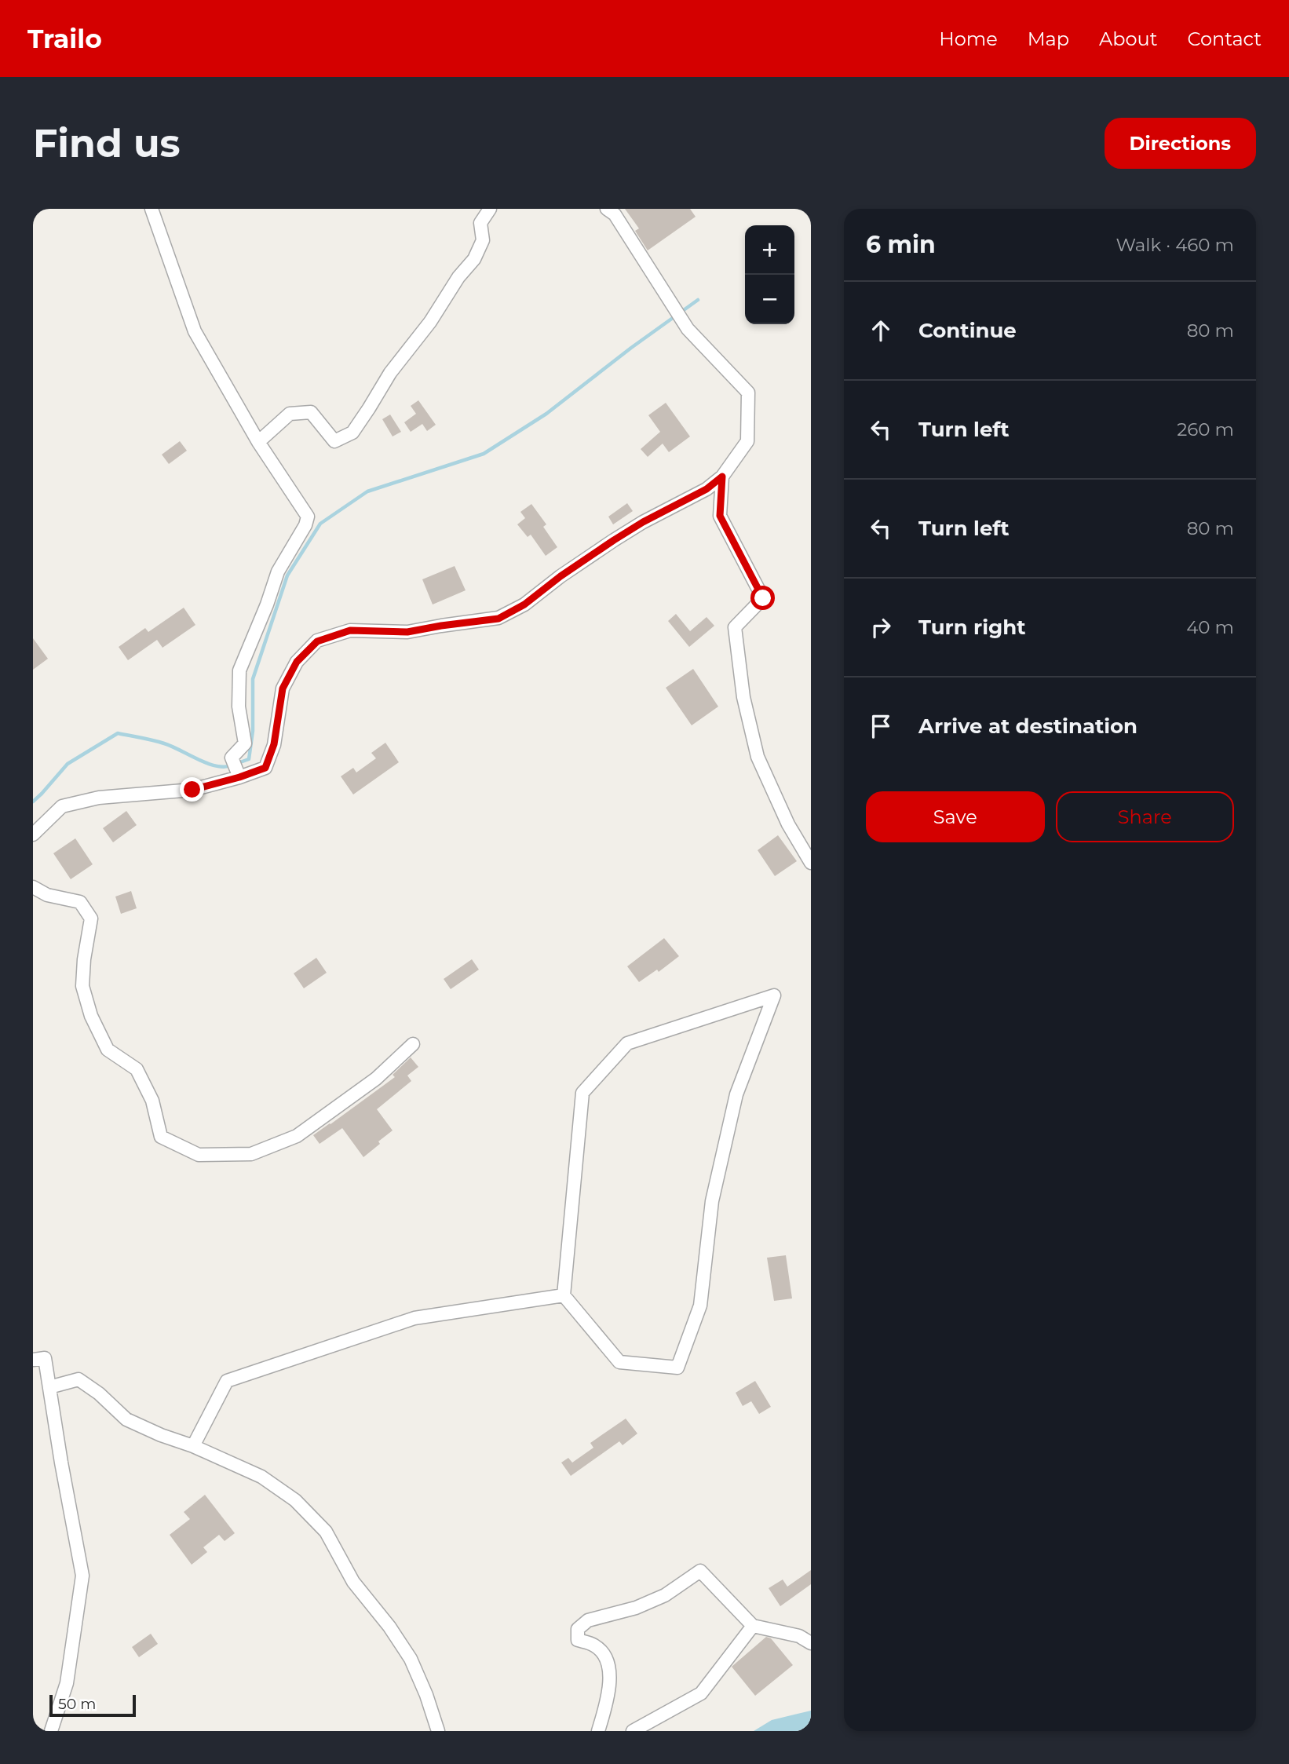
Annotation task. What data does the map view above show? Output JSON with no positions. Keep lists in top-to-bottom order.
{
  "scale_bar": "50 m",
  "page": {
    "header": "Trailo",
    "nav": [
      "Home",
      "Map",
      "About",
      "Contact"
    ],
    "buttons": [
      "Directions",
      ["Save", "Share"]
    ],
    "title": "Find us",
    "heading": ["6 min", "Walk · 460 m"],
    "map_buttons": ["+", "−"],
    "list": [
      ["Continue", "80 m"],
      ["Turn left", "260 m"],
      ["Turn left", "80 m"],
      ["Turn right", "40 m"],
      "Arrive at destination"
    ],
    "scale": "50 m"
  }
}
